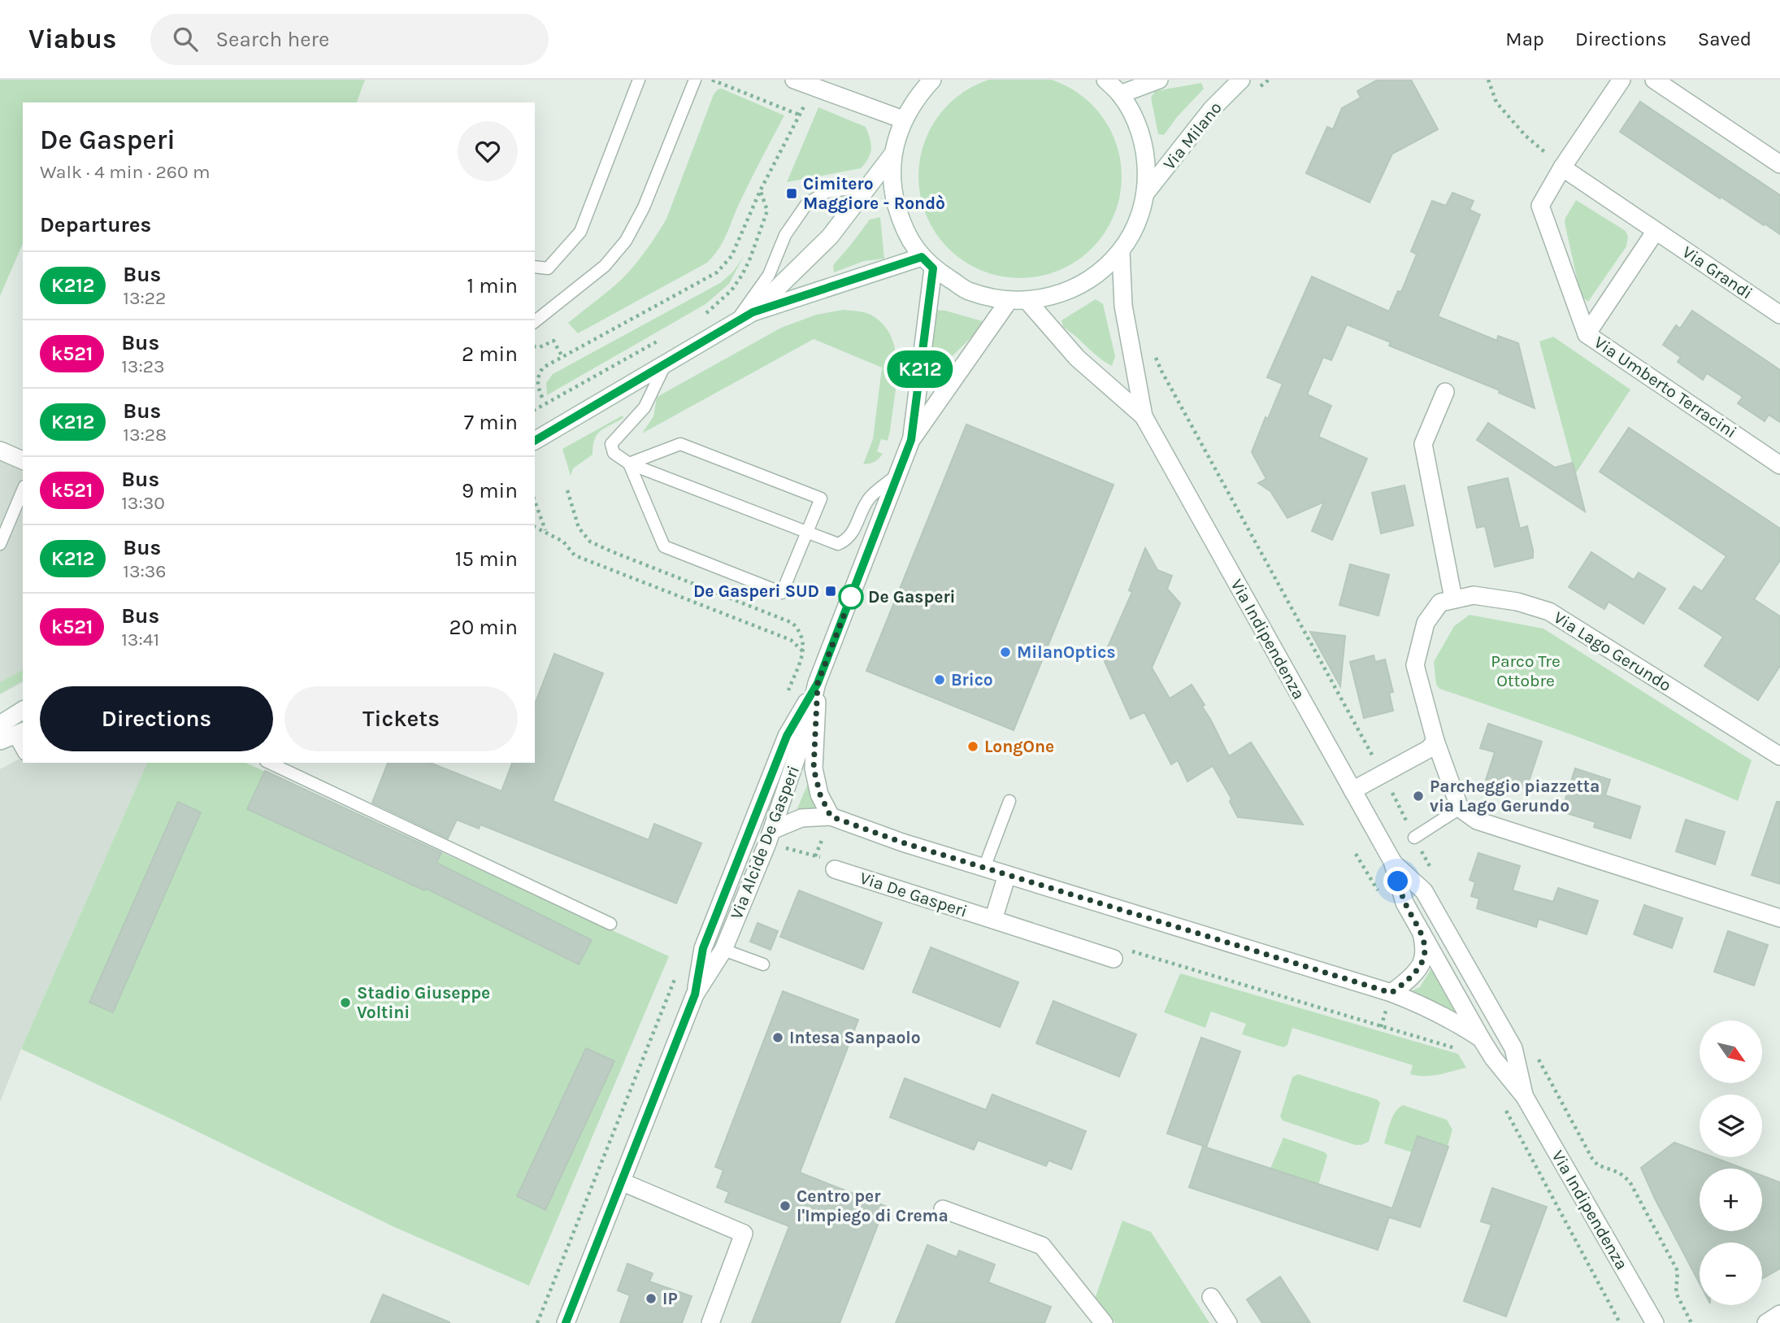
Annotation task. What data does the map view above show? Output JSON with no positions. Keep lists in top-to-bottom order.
{
  "streets": {
    "street": [
      "Via Milano",
      "Via Grandi",
      "Via Umberto Terracini",
      "Via Indipendenza",
      "Via Lago Gerundo",
      "Via Alcide De Gasperi",
      "Via De Gasperi"
    ]
  },
  "crossings": [
    ["Via Grandi", "Via Umberto Terracini"]
  ],
  "parks": ["Parco Tre Ottobre"],
  "places": {
    "transit": ["Cimitero Maggiore - Rondò", "De Gasperi SUD"],
    "other": [
      "De Gasperi",
      "MilanOptics",
      "Brico",
      "LongOne",
      "Parcheggio piazzetta via Lago Gerundo",
      "Stadio Giuseppe Voltini",
      "Intesa Sanpaolo",
      "Centro per l'Impiego di Crema",
      "IP"
    ]
  },
  "lines": ["bus line K212"],
  "north": "bottom right",
  "page": {
    "header": "Viabus",
    "search": "Search here",
    "nav": ["Map", "Directions", "Saved"],
    "on_map": "K212",
    "heading": [
      ["De Gasperi", "Walk · 4 min · 260 m"],
      "Departures"
    ],
    "list": [
      {
        "mark": "K212",
        "name": "Bus",
        "note": "13:22",
        "value": "1 min"
      },
      {
        "mark": "k521",
        "name": "Bus",
        "note": "13:23",
        "value": "2 min"
      },
      {
        "mark": "K212",
        "name": "Bus",
        "note": "13:28",
        "value": "7 min"
      },
      {
        "mark": "k521",
        "name": "Bus",
        "note": "13:30",
        "value": "9 min"
      },
      {
        "mark": "K212",
        "name": "Bus",
        "note": "13:36",
        "value": "15 min"
      },
      {
        "mark": "k521",
        "name": "Bus",
        "note": "13:41",
        "value": "20 min"
      }
    ],
    "buttons": ["Directions", "Tickets"],
    "map_buttons": ["+", "−"]
  }
}
